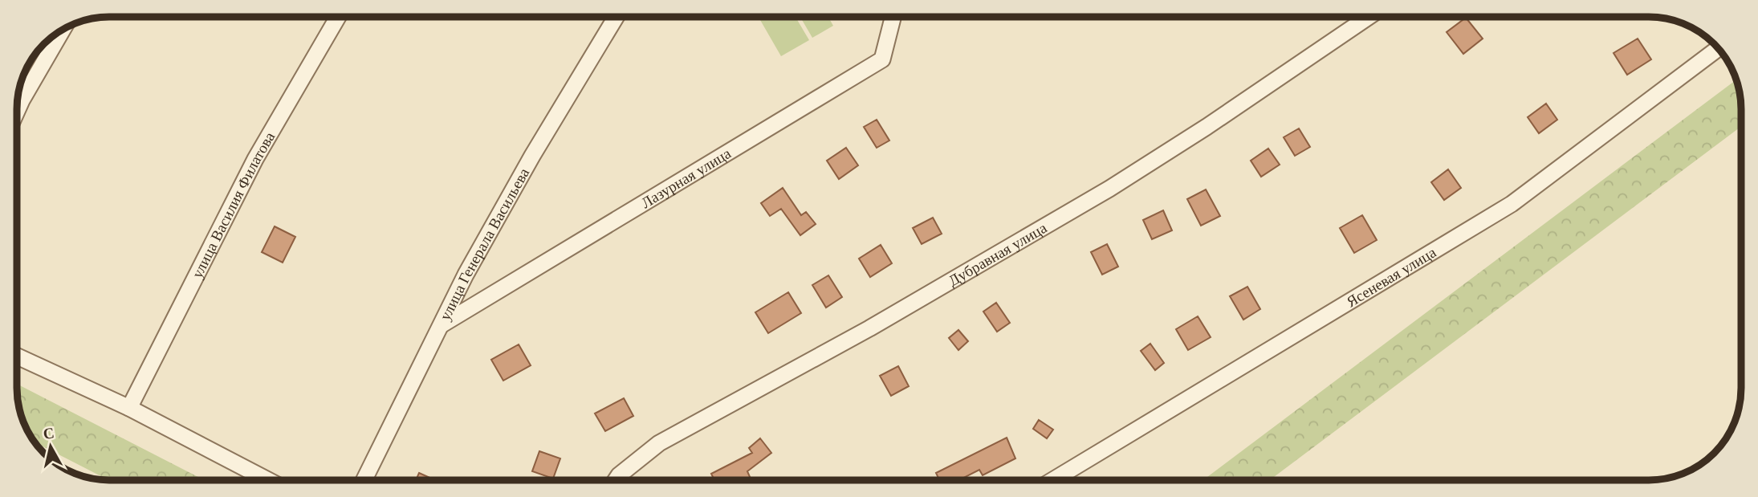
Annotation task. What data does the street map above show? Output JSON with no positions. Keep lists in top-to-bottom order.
{
  "streets": {
    "street": [
      "Лазурная улица",
      "улица Василия Филатова",
      "улица Генерала Васильева",
      "Дубравная улица",
      "Ясеневая улица"
    ]
  },
  "crossings": [
    ["Лазурная улица", "улица Генерала Васильева"]
  ],
  "north": "top"
}
